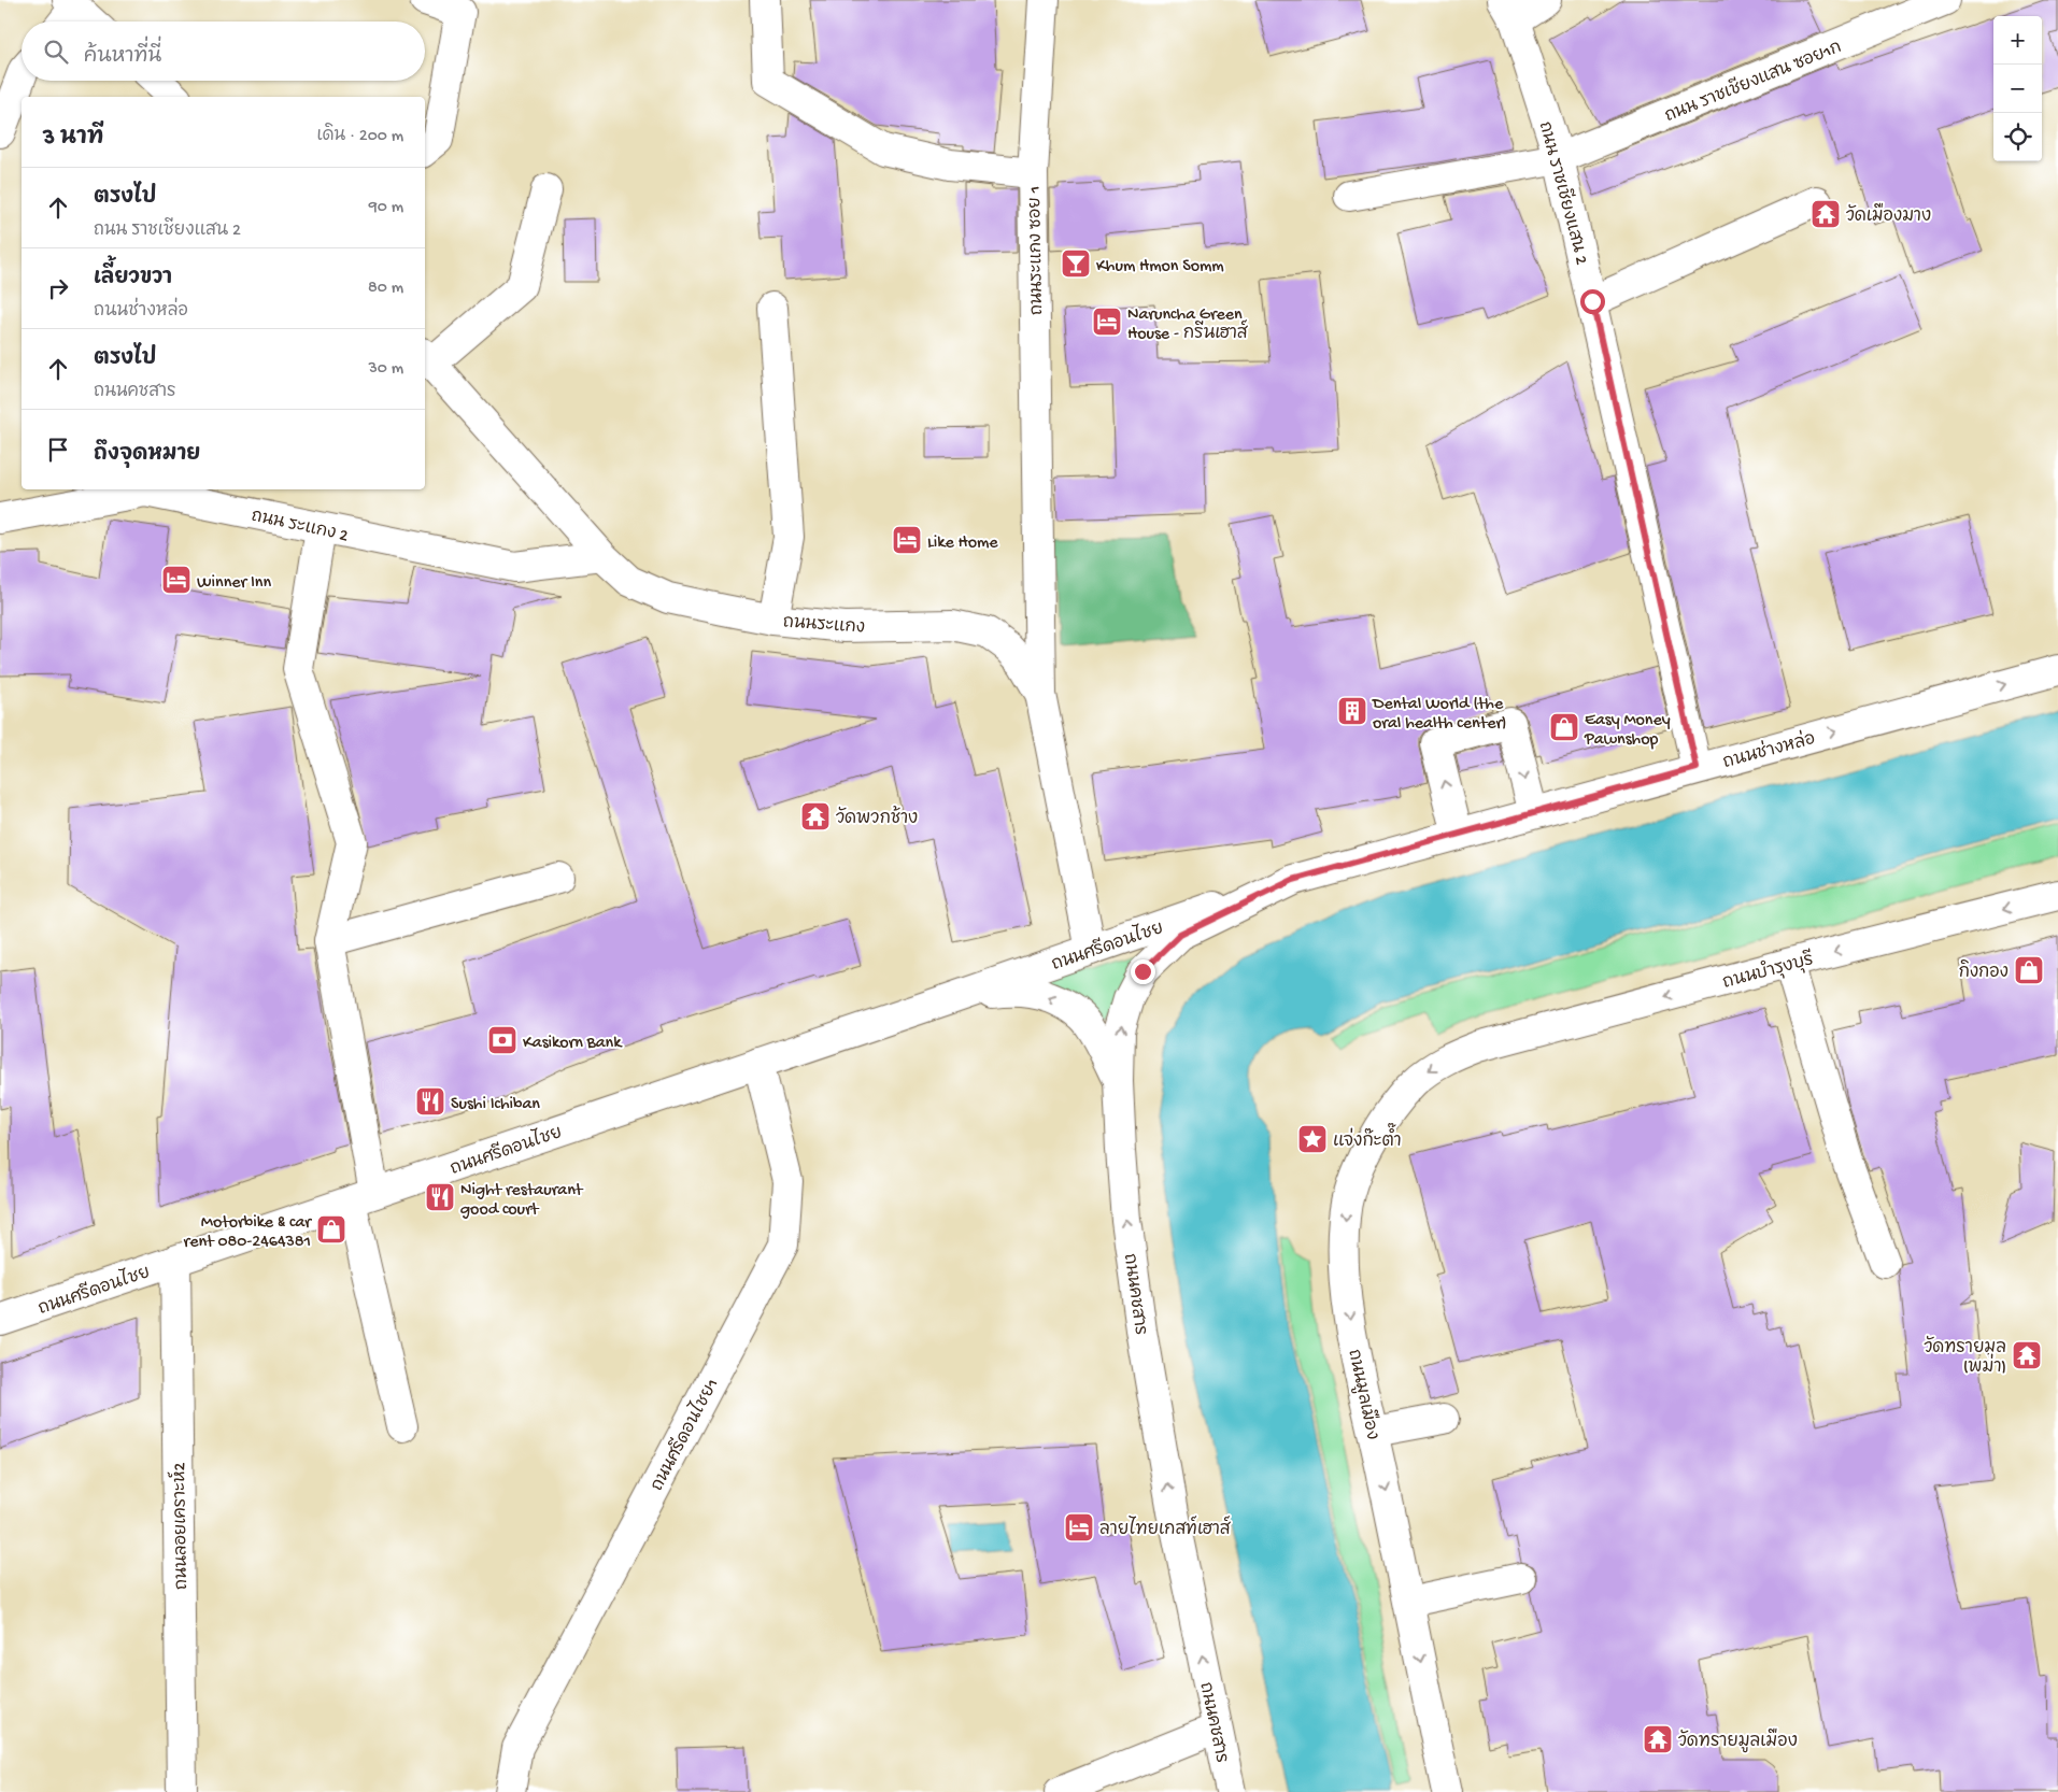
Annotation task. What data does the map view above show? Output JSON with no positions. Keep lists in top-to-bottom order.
{
  "streets": {
    "street": [
      "ถนน ราชเชียงแสน ซอย1ก",
      "ถนน ราชเชียงแสน 2",
      "ถนนระแกง ซอย 1",
      "ถนน ระแกง 2",
      "ถนนระแกง",
      "ถนนช่างหล่อ",
      "ถนนศรีดอนไชย",
      "ถนนบำรุงบุรี",
      "ถนนคชสาร",
      "ถนนมูลเมือง",
      "ถนนศรีดอนไชย1",
      "ถนนลอยเคราะห์2"
    ]
  },
  "crossings": [
    ["ถนน ราชเชียงแสน ซอย1ก", "ถนน ราชเชียงแสน 2"],
    ["ถนน ราชเชียงแสน 2", "ถนนช่างหล่อ"],
    ["ถนนระแกง ซอย 1", "ถนนระแกง"],
    ["ถนน ระแกง 2", "ถนนระแกง"],
    ["ถนนระแกง", "ถนนศรีดอนไชย"],
    ["ถนนช่างหล่อ", "ถนนศรีดอนไชย"],
    ["ถนนช่างหล่อ", "ถนนคชสาร"],
    ["ถนนศรีดอนไชย", "ถนนคชสาร"],
    ["ถนนศรีดอนไชย", "ถนนศรีดอนไชย1"],
    ["ถนนศรีดอนไชย", "ถนนลอยเคราะห์2"],
    ["ถนนบำรุงบุรี", "ถนนมูลเมือง"]
  ],
  "one_way": [
    "ถนนช่างหล่อ",
    "ถนนบำรุงบุรี",
    "ถนนคชสาร",
    "ถนนมูลเมือง"
  ],
  "places": {
    "temple": [
      "วัดเมืองมาง",
      "วัดพวกช้าง",
      "วัดทรายมูล (พม่า)",
      "วัดทรายมูลเมือง"
    ],
    "bar": ["Khum Hmon Somm"],
    "hotel": [
      "Naruncha Green House - กรีนเฮาส์",
      "Like Home",
      "Winner Inn",
      "ลายไทยเกสท์เฮาส์"
    ],
    "building": ["Dental World (the oral health center)"],
    "shop": ["Easy Money Pawnshop", "กิงกอง", "Motorbike & car rent 080-2464381"],
    "bank": ["Kasikorn Bank"],
    "restaurant": ["Sushi Ichiban", "Night restaurant good court"],
    "place": ["แจ่งก๊ะต๊ำ"]
  },
  "page": {
    "map_buttons": ["+", "−"],
    "search": "ค้นหาที่นี่",
    "heading": ["3 นาที", "เดิน · 200 m"],
    "list": [
      ["ตรงไป", "ถนน ราชเชียงแสน 2", "90 m"],
      ["เลี้ยวขวา", "ถนนช่างหล่อ", "80 m"],
      ["ตรงไป", "ถนนคชสาร", "30 m"],
      "ถึงจุดหมาย"
    ]
  }
}
